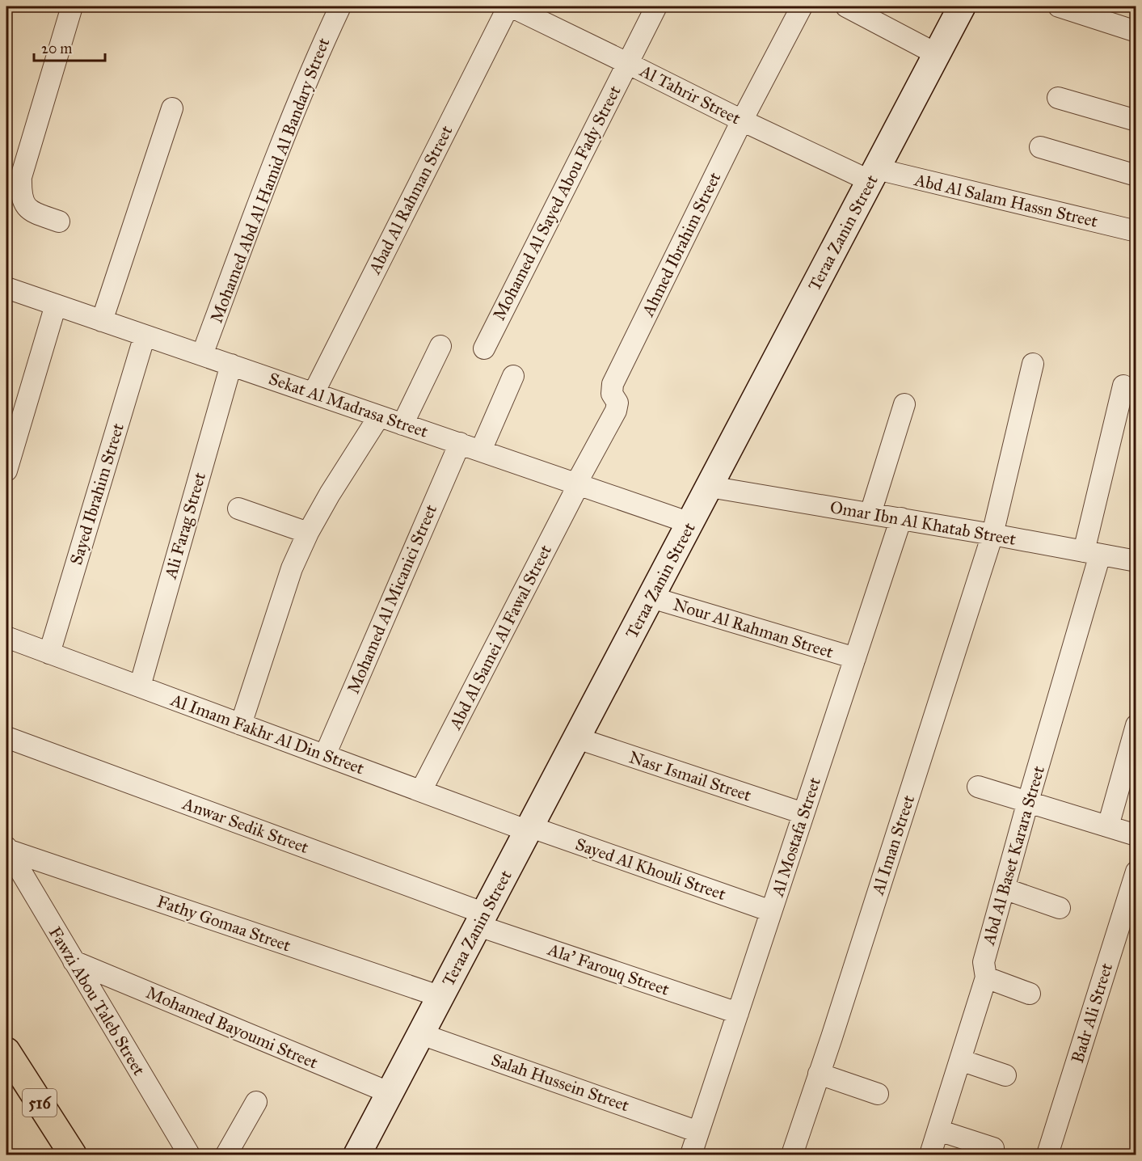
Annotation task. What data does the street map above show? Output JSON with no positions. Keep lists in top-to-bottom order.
{
  "streets": {
    "highway": ["516"],
    "street": [
      "Al Tahrir Street",
      "Mohamed Abd Al Hamid Al Bandary Street",
      "Abad Al Rahman Street",
      "Abd Al Salam Hassn Street",
      "Mohamed Al Sayed Abou Fady Street",
      "Teraa Zanin Street",
      "Ahmed Ibrahim Street",
      "Sekat Al Madrasa Street",
      "Sayed Ibrahim Street",
      "Omar Ibn Al Khatab Street",
      "Ali Farag Street",
      "Mohamed Al Micanici Street",
      "Nour Al Rahman Street",
      "Abd Al Samei Al Fawal Street",
      "Al Imam Fakhr Al Din Street",
      "Nasr Ismail Street",
      "Anwar Sedik Street",
      "Al Mostafa Street",
      "Al Iman Street",
      "Abd Al Baset Karara Street",
      "Sayed Al Khouli Street",
      "Fathy Gomaa Street",
      "Ala' Farouq Street",
      "Fawzi Abou Taleb Street",
      "Badr Ali Street",
      "Mohamed Bayoumi Street",
      "Salah Hussein Street"
    ]
  },
  "crossings": [
    ["Al Tahrir Street", "Abad Al Rahman Street"],
    ["Al Tahrir Street", "Abd Al Salam Hassn Street"],
    ["Al Tahrir Street", "Mohamed Al Sayed Abou Fady Street"],
    ["Al Tahrir Street", "Teraa Zanin Street"],
    ["Al Tahrir Street", "Ahmed Ibrahim Street"],
    ["Mohamed Abd Al Hamid Al Bandary Street", "Sekat Al Madrasa Street"],
    ["Abad Al Rahman Street", "Sekat Al Madrasa Street"],
    ["Abd Al Salam Hassn Street", "Teraa Zanin Street"],
    ["Teraa Zanin Street", "Sekat Al Madrasa Street"],
    ["Teraa Zanin Street", "Omar Ibn Al Khatab Street"],
    ["Teraa Zanin Street", "Nour Al Rahman Street"],
    ["Teraa Zanin Street", "Al Imam Fakhr Al Din Street"],
    ["Teraa Zanin Street", "Nasr Ismail Street"],
    ["Teraa Zanin Street", "Anwar Sedik Street"],
    ["Teraa Zanin Street", "Sayed Al Khouli Street"],
    ["Teraa Zanin Street", "Fathy Gomaa Street"],
    ["Teraa Zanin Street", "Ala' Farouq Street"],
    ["Teraa Zanin Street", "Mohamed Bayoumi Street"],
    ["Teraa Zanin Street", "Salah Hussein Street"],
    ["Ahmed Ibrahim Street", "Sekat Al Madrasa Street"],
    ["Ahmed Ibrahim Street", "Abd Al Samei Al Fawal Street"],
    ["Sekat Al Madrasa Street", "Sayed Ibrahim Street"],
    ["Sekat Al Madrasa Street", "Ali Farag Street"],
    ["Sekat Al Madrasa Street", "Mohamed Al Micanici Street"],
    ["Sekat Al Madrasa Street", "Abd Al Samei Al Fawal Street"],
    ["Sayed Ibrahim Street", "Al Imam Fakhr Al Din Street"],
    ["Omar Ibn Al Khatab Street", "Al Mostafa Street"],
    ["Omar Ibn Al Khatab Street", "Al Iman Street"],
    ["Omar Ibn Al Khatab Street", "Abd Al Baset Karara Street"],
    ["Ali Farag Street", "Al Imam Fakhr Al Din Street"],
    ["Mohamed Al Micanici Street", "Al Imam Fakhr Al Din Street"],
    ["Nour Al Rahman Street", "Al Mostafa Street"],
    ["Abd Al Samei Al Fawal Street", "Al Imam Fakhr Al Din Street"],
    ["Al Imam Fakhr Al Din Street", "Sayed Al Khouli Street"],
    ["Nasr Ismail Street", "Al Mostafa Street"],
    ["Anwar Sedik Street", "Ala' Farouq Street"],
    ["Al Mostafa Street", "Sayed Al Khouli Street"],
    ["Al Mostafa Street", "Ala' Farouq Street"],
    ["Al Mostafa Street", "Salah Hussein Street"],
    ["Fathy Gomaa Street", "Fawzi Abou Taleb Street"],
    ["Fawzi Abou Taleb Street", "Mohamed Bayoumi Street"]
  ],
  "scale_bar": "20 m"
}
